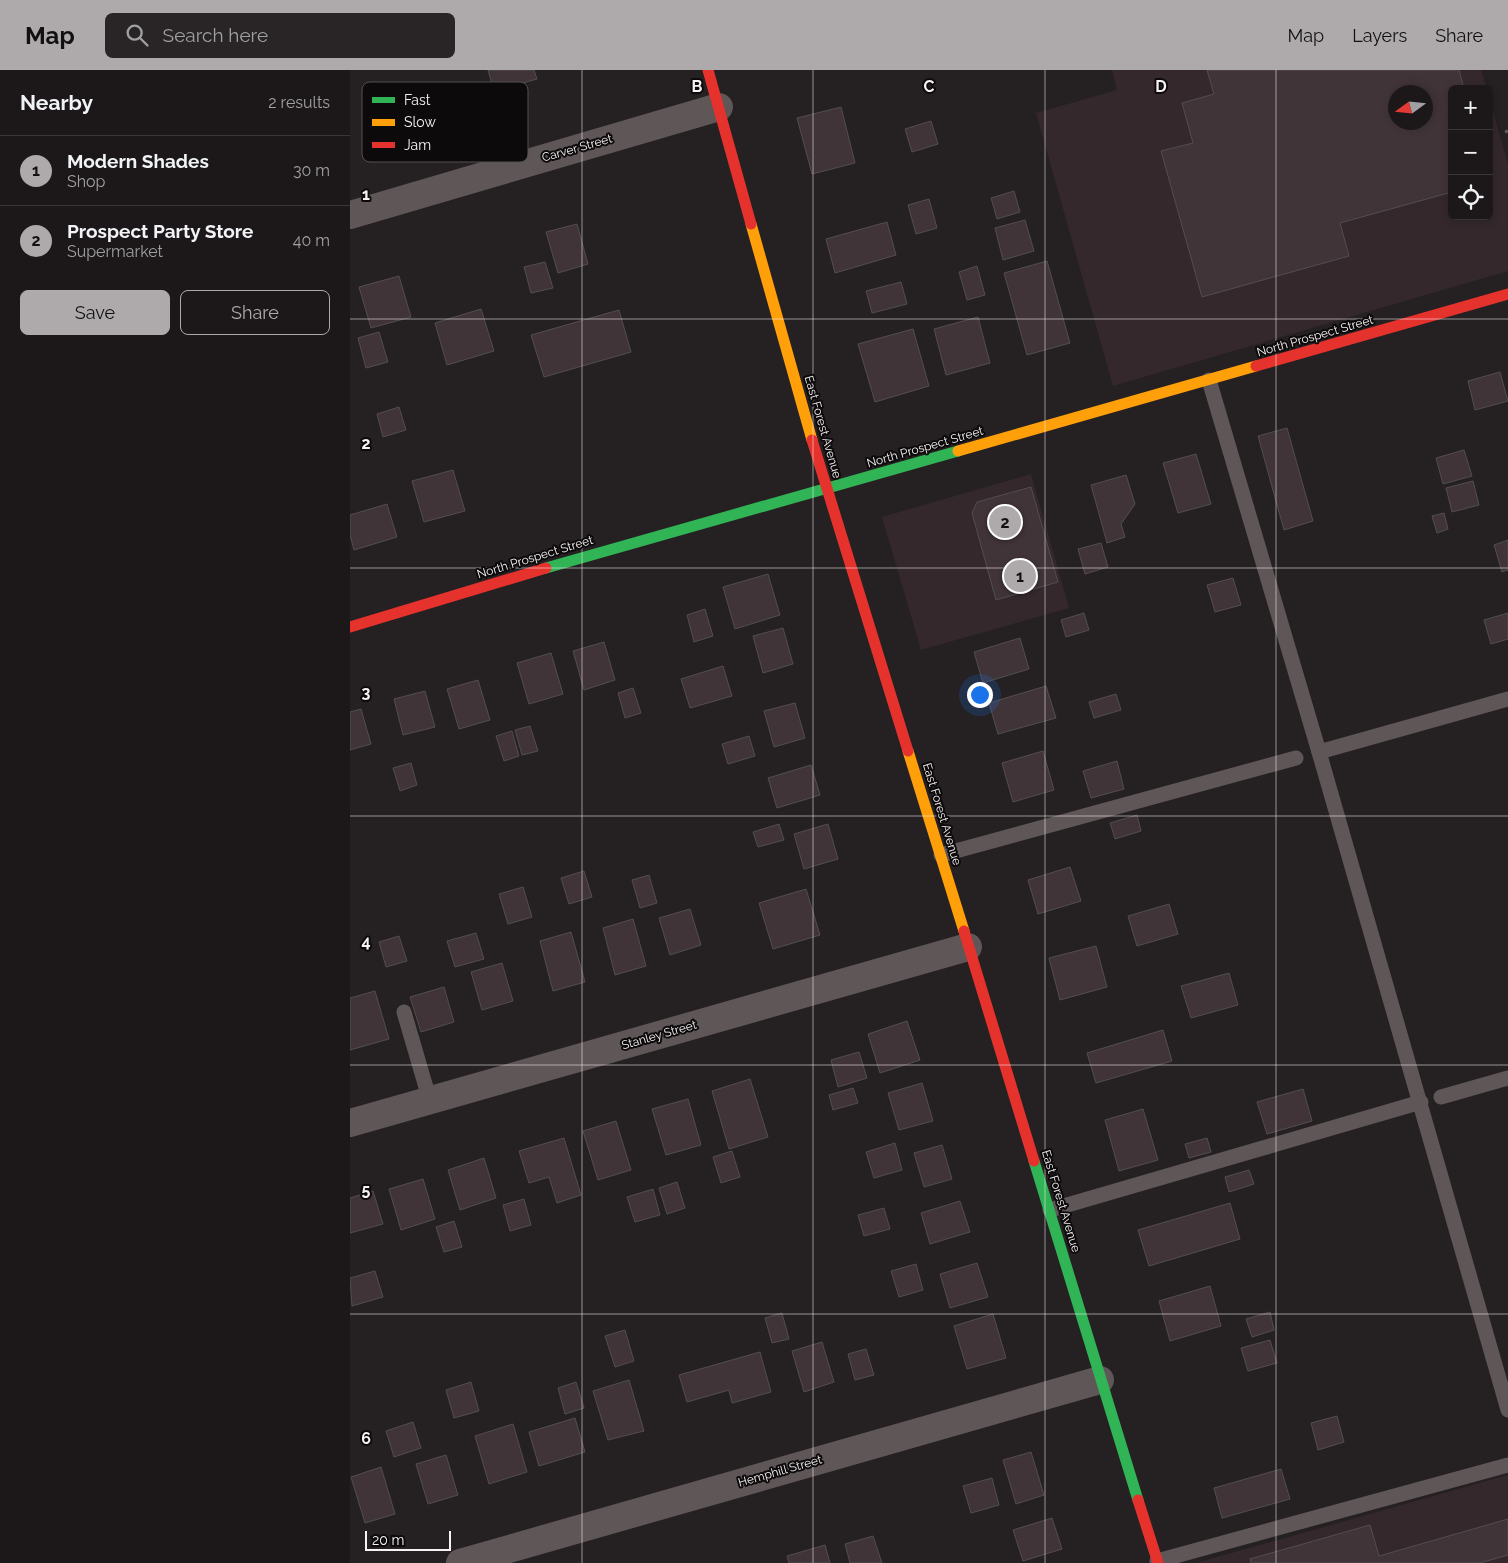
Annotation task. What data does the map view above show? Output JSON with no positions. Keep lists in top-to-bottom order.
{
  "streets": {
    "main road": ["North Prospect Street", "East Forest Avenue"],
    "street": ["Carver Street", "Stanley Street", "Hemphill Street"]
  },
  "crossings": [
    ["Carver Street", "East Forest Avenue"],
    ["North Prospect Street", "East Forest Avenue"],
    ["East Forest Avenue", "Stanley Street"],
    ["East Forest Avenue", "Hemphill Street"]
  ],
  "legend": ["Fast", "Slow", "Jam"],
  "scale_bar": "20 m",
  "north": "left",
  "page": {
    "header": "Map",
    "search": "Search here",
    "nav": ["Map", "Layers", "Share"],
    "heading": ["Nearby", "2 results"],
    "map_buttons": ["+", "−"],
    "list": [
      {
        "mark": "1",
        "name": "Modern Shades",
        "note": "Shop",
        "value": "30 m"
      },
      {
        "mark": "2",
        "name": "Prospect Party Store",
        "note": "Supermarket",
        "value": "40 m"
      }
    ],
    "buttons": ["Save", "Share"],
    "pins": ["2", "1"],
    "scale": "20 m"
  },
  "grid": {
    "columns": ["B", "C", "D"],
    "rows": [
      "1",
      "2",
      "3",
      "4",
      "5",
      "6"
    ]
  }
}
